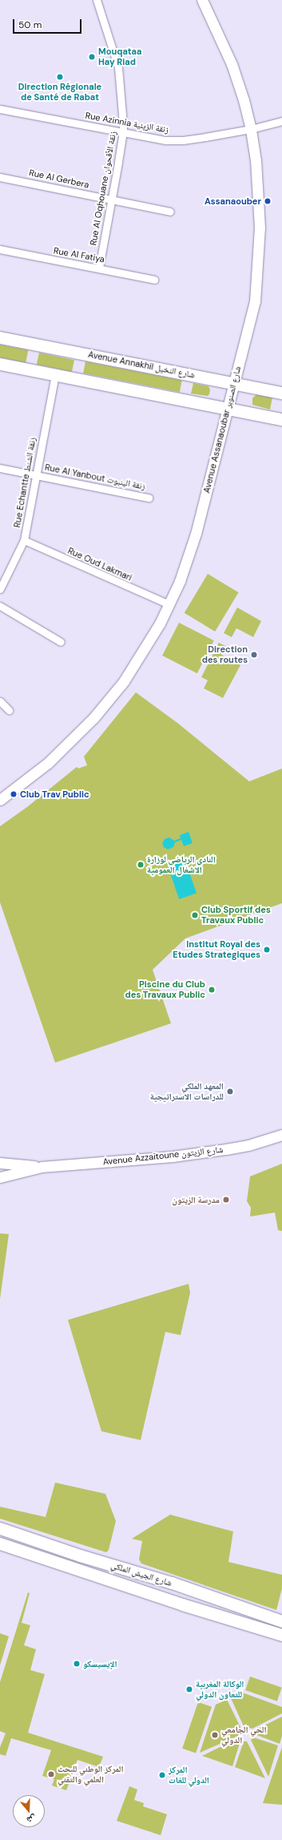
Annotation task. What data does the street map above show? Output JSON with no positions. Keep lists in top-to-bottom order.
{
  "streets": {
    "main road": ["Avenue Annakhil شارع النخيل", "شارع الجيش الملكي"],
    "street": [
      "Rue Azinnia زنقة الزينية",
      "Rue Al Gerbera",
      "Rue Al Oqhouane زنقة الأقحوان",
      "Rue Al Fatiya",
      "Avenue Assanaoubar شارع الصنوبر",
      "Rue Al Yanbout زنقة الينبوت",
      "Rue Echantte زنقة الشنط",
      "Rue Oud Lakmari",
      "Avenue Azzaitoune شارع الزيتون"
    ]
  },
  "crossings": [
    ["Rue Azinnia زنقة الزينية", "Rue Al Oqhouane زنقة الأقحوان"],
    ["Rue Azinnia زنقة الزينية", "Avenue Assanaoubar شارع الصنوبر"],
    ["Rue Al Gerbera", "Rue Al Oqhouane زنقة الأقحوان"],
    ["Rue Al Oqhouane زنقة الأقحوان", "Rue Al Fatiya"],
    ["Avenue Annakhil شارع النخيل", "Avenue Assanaoubar شارع الصنوبر"],
    ["Avenue Assanaoubar شارع الصنوبر", "Rue Oud Lakmari"],
    ["Rue Al Yanbout زنقة الينبوت", "Rue Echantte زنقة الشنط"],
    ["Rue Echantte زنقة الشنط", "Rue Oud Lakmari"]
  ],
  "places": [
    "Mouqataa Hay Riad",
    "Direction Régionale de Santé de Rabat",
    "Assanaouber",
    "Direction des routes",
    "Club Trav Public",
    "النادي الرياضي لوزارة الاشغال العمومية",
    "Club Sportif des Travaux Public",
    "Institut Royal des Etudes Strategiques",
    "Piscine du Club des Travaux Public",
    "المعهد الملكي للدراسات الاستراتيجية",
    "مدرسة الزيتون",
    "اﻹيسيسكو",
    "الوكالة المغربية للتعاون الدولي",
    "الحي الجامعي الدولي",
    "المركز الوطني للبحث العلمي والتقني",
    "المركز الدولي للغات"
  ],
  "scale_bar": "50 m",
  "north": "bottom"
}
